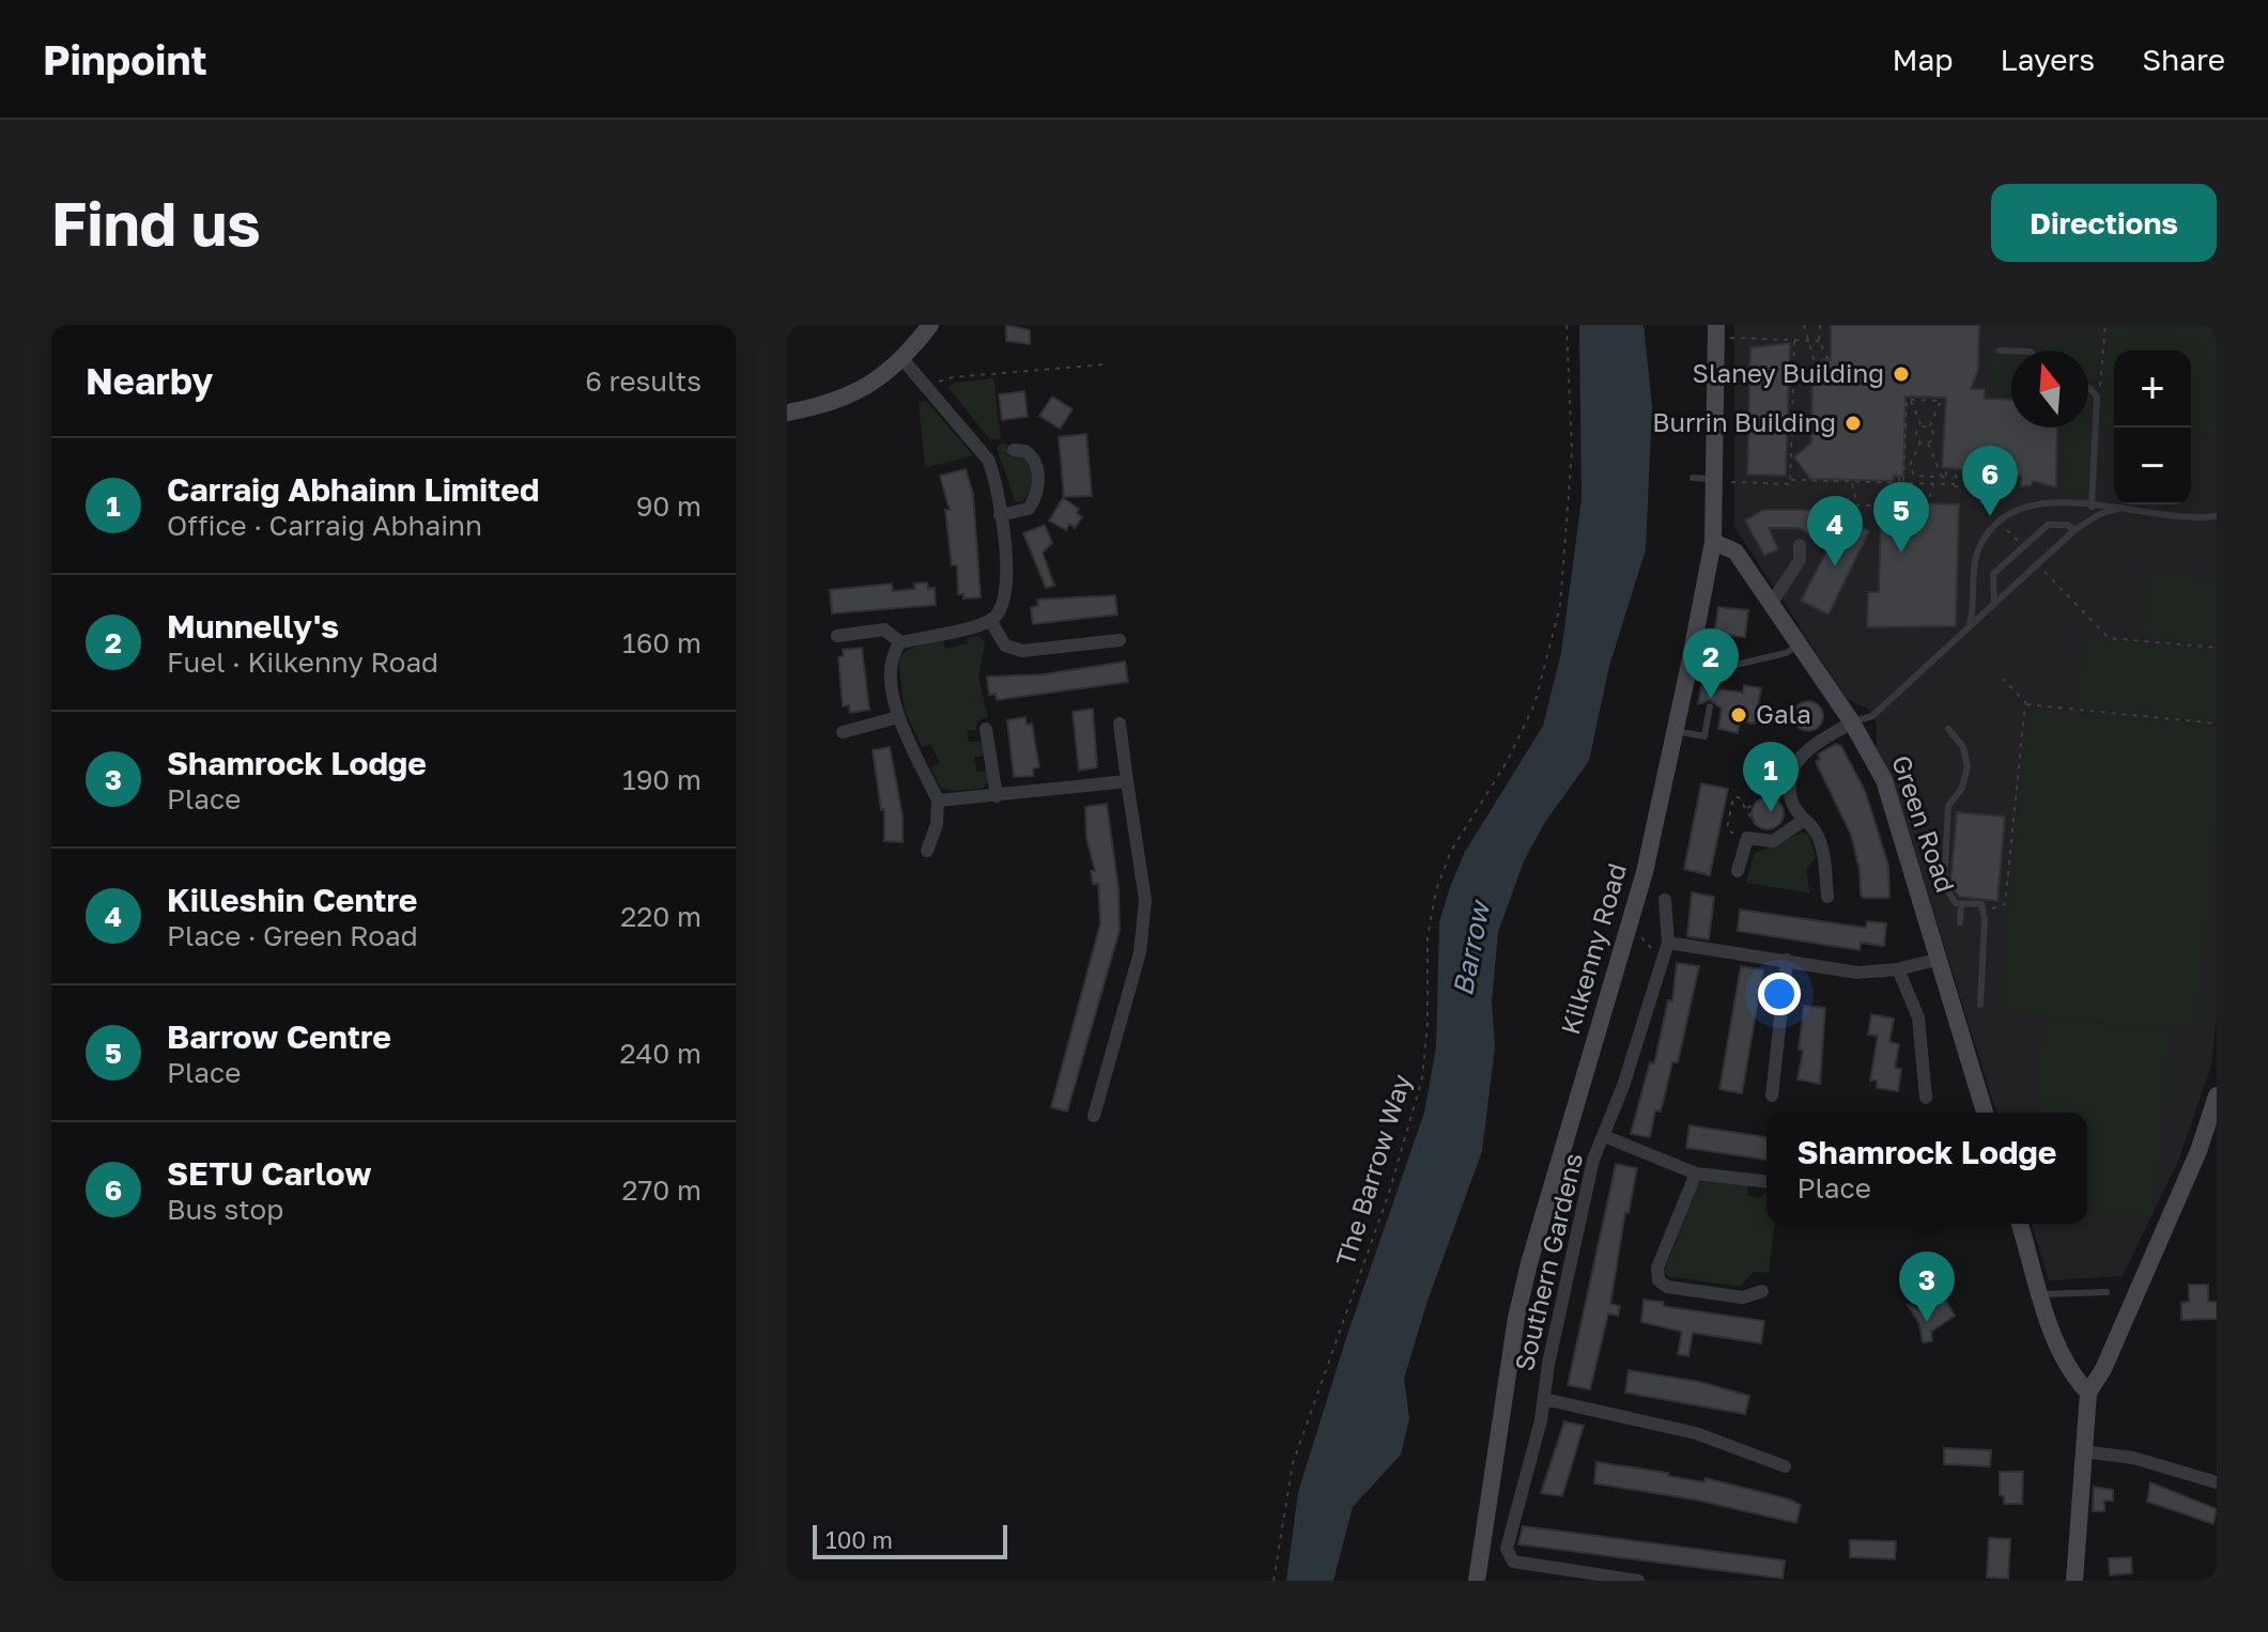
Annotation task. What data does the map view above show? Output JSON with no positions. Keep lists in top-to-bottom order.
{
  "streets": {
    "street": ["Green Road", "Kilkenny Road", "Southern Gardens"],
    "path": ["The Barrow Way"]
  },
  "crossings": [
    ["Green Road", "Kilkenny Road"]
  ],
  "water": ["Barrow"],
  "places": ["Slaney Building", "Burrin Building", "Gala"],
  "scale_bar": "100 m",
  "north": "top",
  "page": {
    "header": "Pinpoint",
    "nav": ["Map", "Layers", "Share"],
    "buttons": "Directions",
    "title": "Find us",
    "heading": ["Nearby", "6 results"],
    "map_buttons": ["+", "−"],
    "list": [
      {
        "mark": "1",
        "name": "Carraig Abhainn Limited",
        "note": "Office · Carraig Abhainn",
        "value": "90 m"
      },
      {
        "mark": "2",
        "name": "Munnelly's",
        "note": "Fuel · Kilkenny Road",
        "value": "160 m"
      },
      {
        "mark": "3",
        "name": "Shamrock Lodge",
        "note": "Place",
        "value": "190 m"
      },
      {
        "mark": "4",
        "name": "Killeshin Centre",
        "note": "Place · Green Road",
        "value": "220 m"
      },
      {
        "mark": "5",
        "name": "Barrow Centre",
        "note": "Place",
        "value": "240 m"
      },
      {
        "mark": "6",
        "name": "SETU Carlow",
        "note": "Bus stop",
        "value": "270 m"
      }
    ],
    "pins": [
      "6",
      "5",
      "4",
      "2",
      "1",
      "3"
    ],
    "popup": ["Shamrock Lodge", "Place"],
    "scale": "100 m"
  }
}
